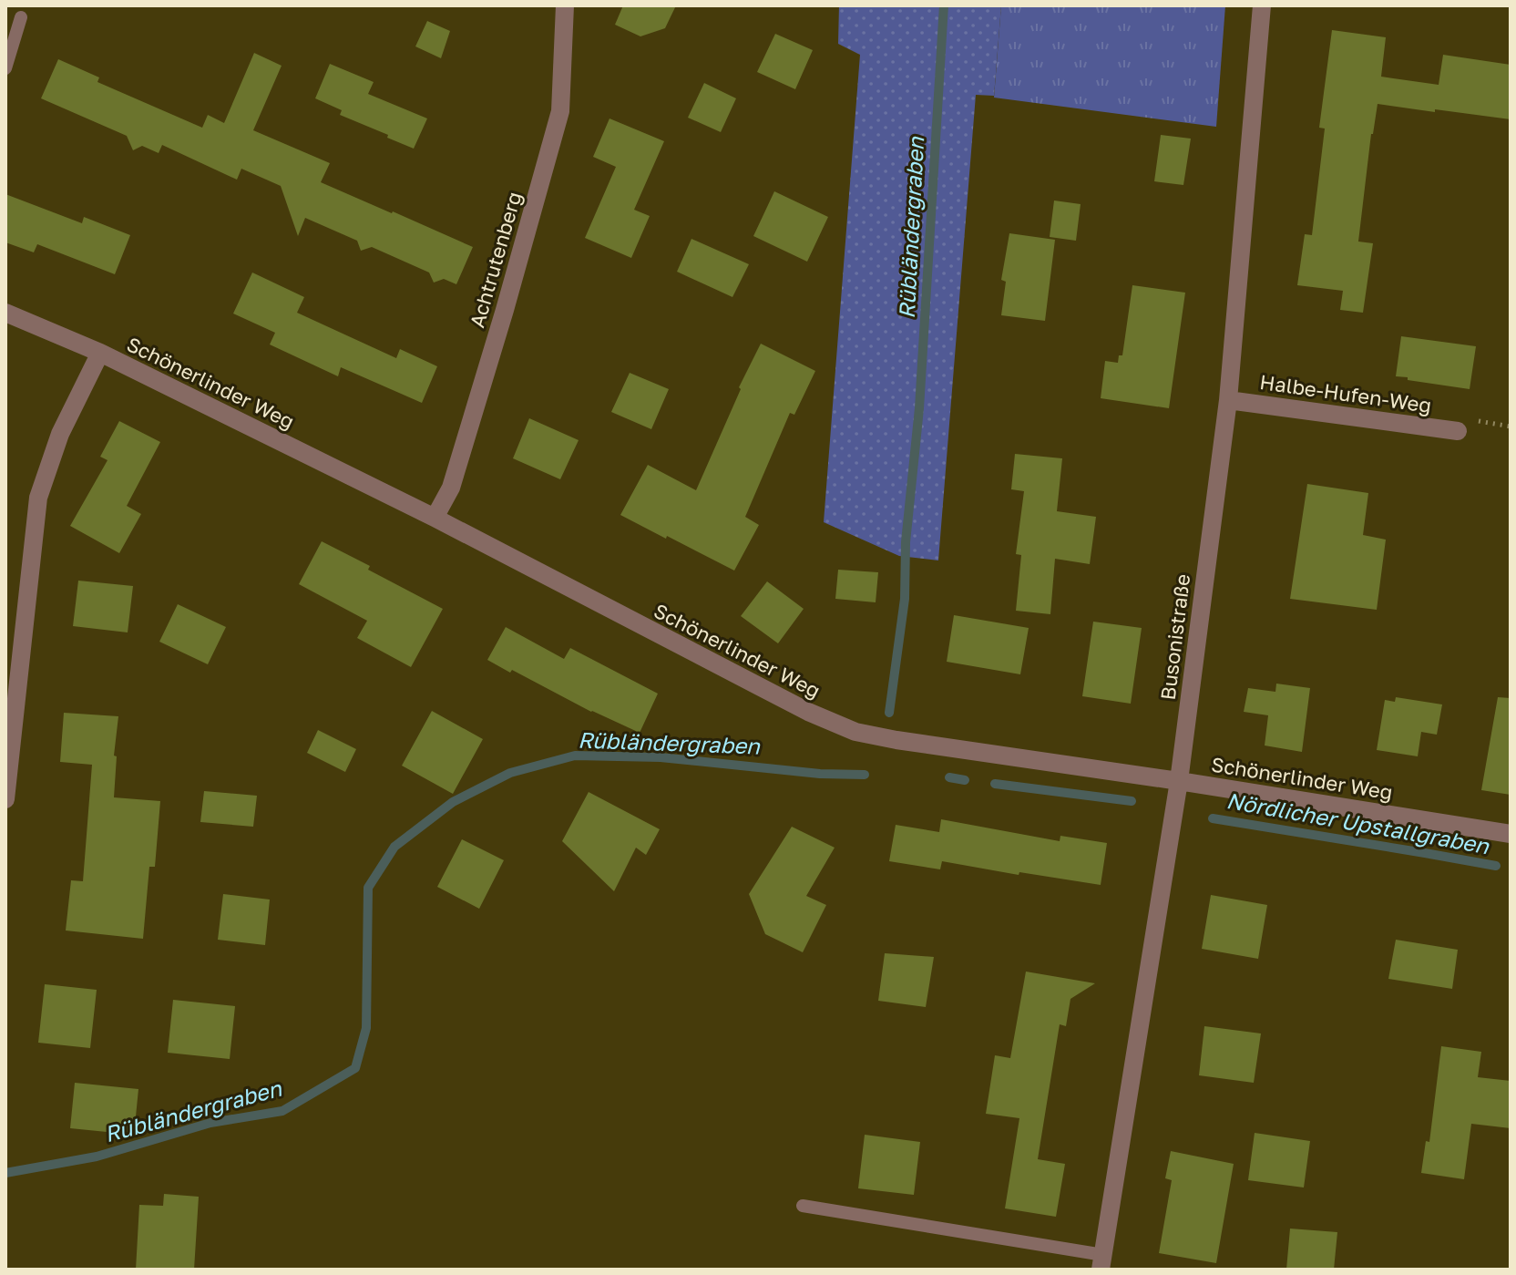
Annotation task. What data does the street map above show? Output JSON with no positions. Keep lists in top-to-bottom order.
{
  "streets": {
    "street": [
      "Achtrutenberg",
      "Schönerlinder Weg",
      "Halbe-Hufen-Weg",
      "Busonistraße"
    ]
  },
  "crossings": [
    ["Achtrutenberg", "Schönerlinder Weg"],
    ["Schönerlinder Weg", "Busonistraße"],
    ["Halbe-Hufen-Weg", "Busonistraße"]
  ],
  "water": ["Rübländergraben", "Nördlicher Upstallgraben"]
}
